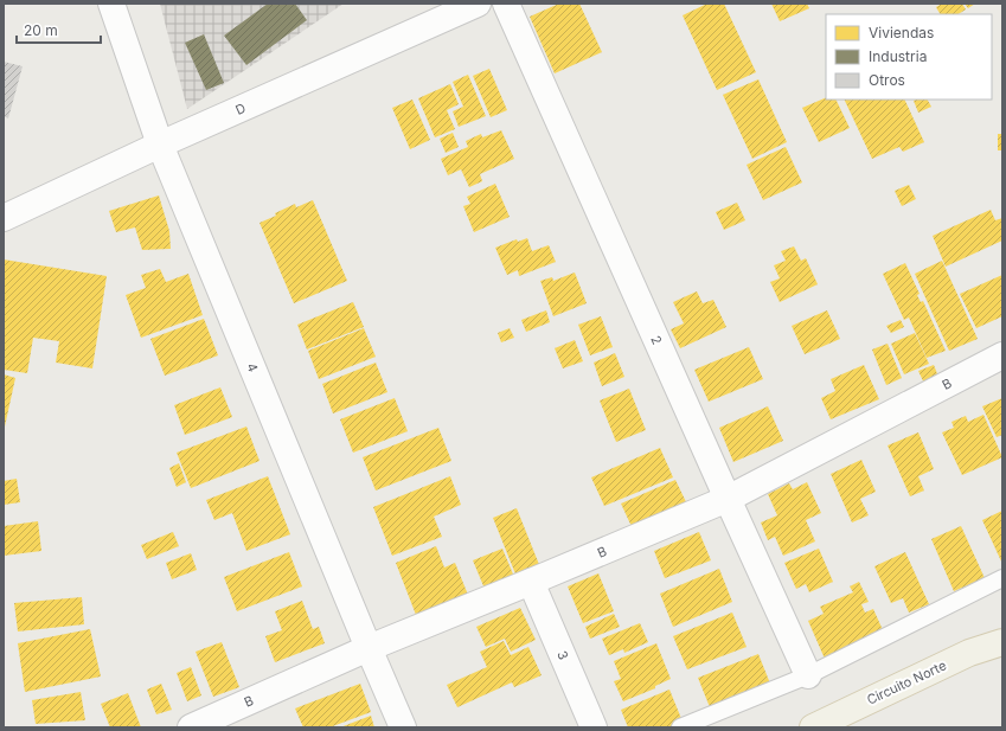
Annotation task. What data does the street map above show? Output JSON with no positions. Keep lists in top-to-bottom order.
{
  "streets": {
    "main road": ["Circuito Norte"],
    "street": [
      "D",
      "2",
      "4",
      "B",
      "3"
    ]
  },
  "crossings": [
    ["D", "4"],
    ["2", "B"],
    ["4", "B"],
    ["B", "3"]
  ],
  "legend": ["Viviendas", "Industria", "Otros"],
  "scale_bar": "20 m"
}
